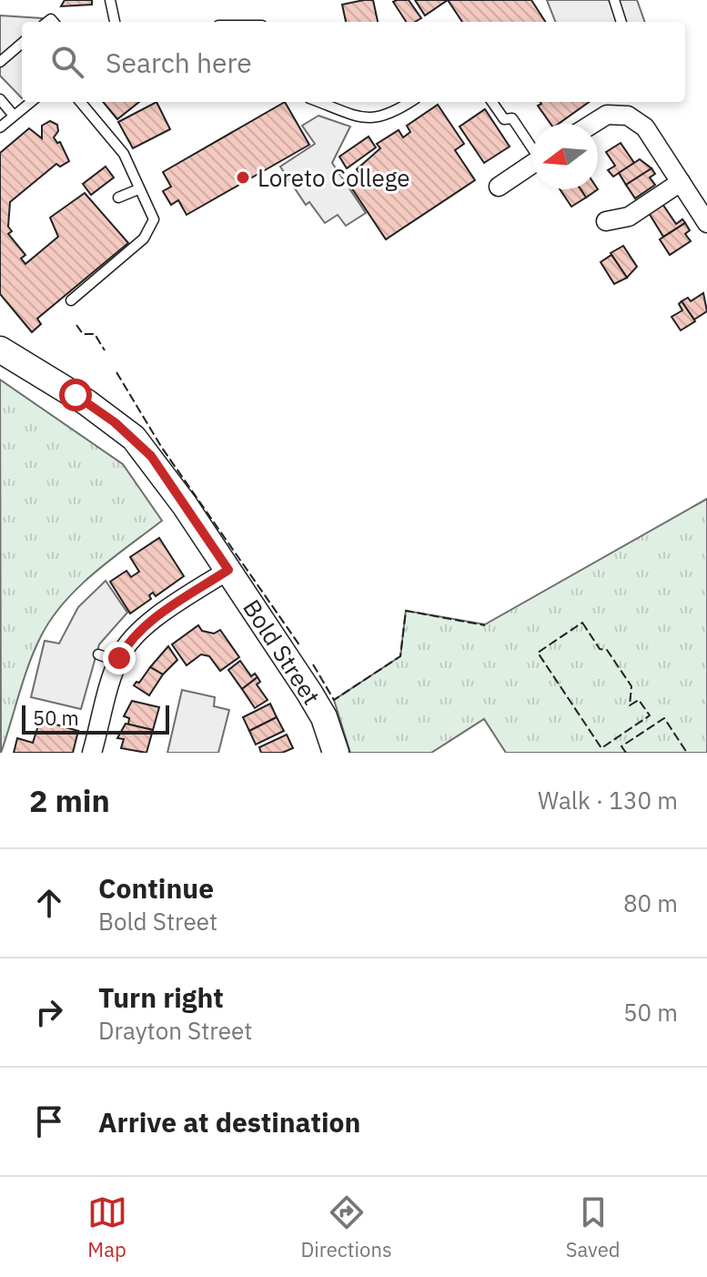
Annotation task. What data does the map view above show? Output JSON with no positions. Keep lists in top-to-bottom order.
{
  "streets": {
    "street": ["Bold Street"]
  },
  "places": ["Loreto College"],
  "scale_bar": "50 m",
  "north": "left",
  "page": {
    "search": "Search here",
    "scale": "50 m",
    "heading": ["2 min", "Walk · 130 m"],
    "list": [
      ["Continue", "Bold Street", "80 m"],
      ["Turn right", "Drayton Street", "50 m"],
      "Arrive at destination"
    ],
    "nav": ["Map", "Directions", "Saved"]
  }
}
